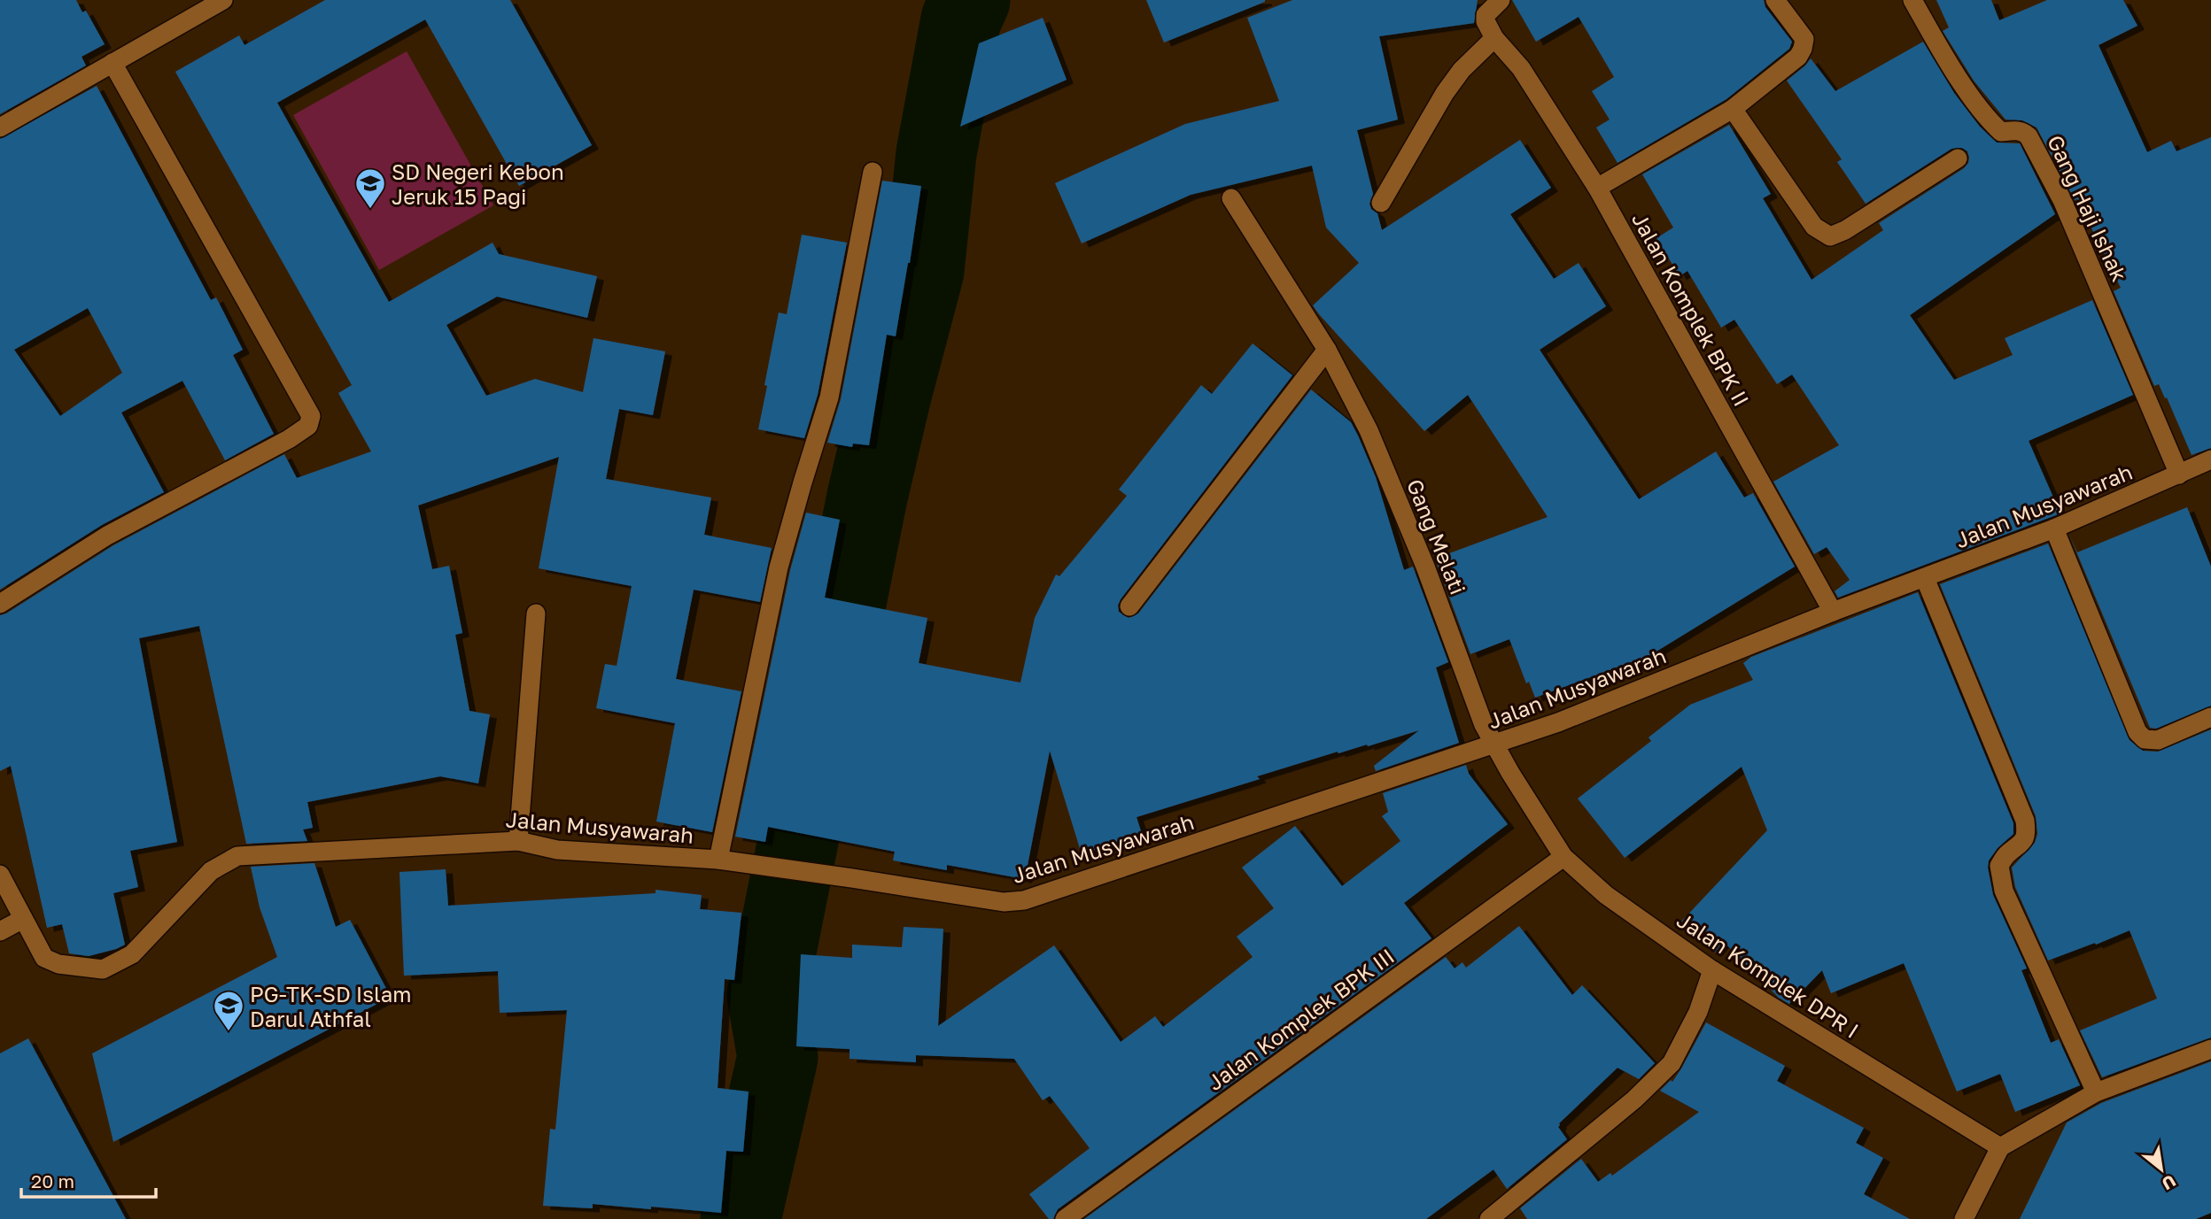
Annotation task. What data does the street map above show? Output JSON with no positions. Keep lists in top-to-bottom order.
{
  "streets": {
    "street": [
      "Gang Haji Ishak",
      "Jalan Komplek BPK II",
      "Jalan Musyawarah",
      "Gang Melati",
      "Jalan Komplek DPR I",
      "Jalan Komplek BPK III"
    ]
  },
  "crossings": [
    ["Gang Haji Ishak", "Jalan Musyawarah"],
    ["Jalan Komplek BPK II", "Jalan Musyawarah"],
    ["Jalan Musyawarah", "Gang Melati"],
    ["Jalan Musyawarah", "Jalan Komplek DPR I"],
    ["Gang Melati", "Jalan Komplek DPR I"],
    ["Jalan Komplek DPR I", "Jalan Komplek BPK III"]
  ],
  "places": {
    "school or university": ["SD Negeri Kebon Jeruk 15 Pagi", "PG-TK-SD Islam Darul Athfal"]
  },
  "scale_bar": "20 m",
  "north": "bottom right"
}
